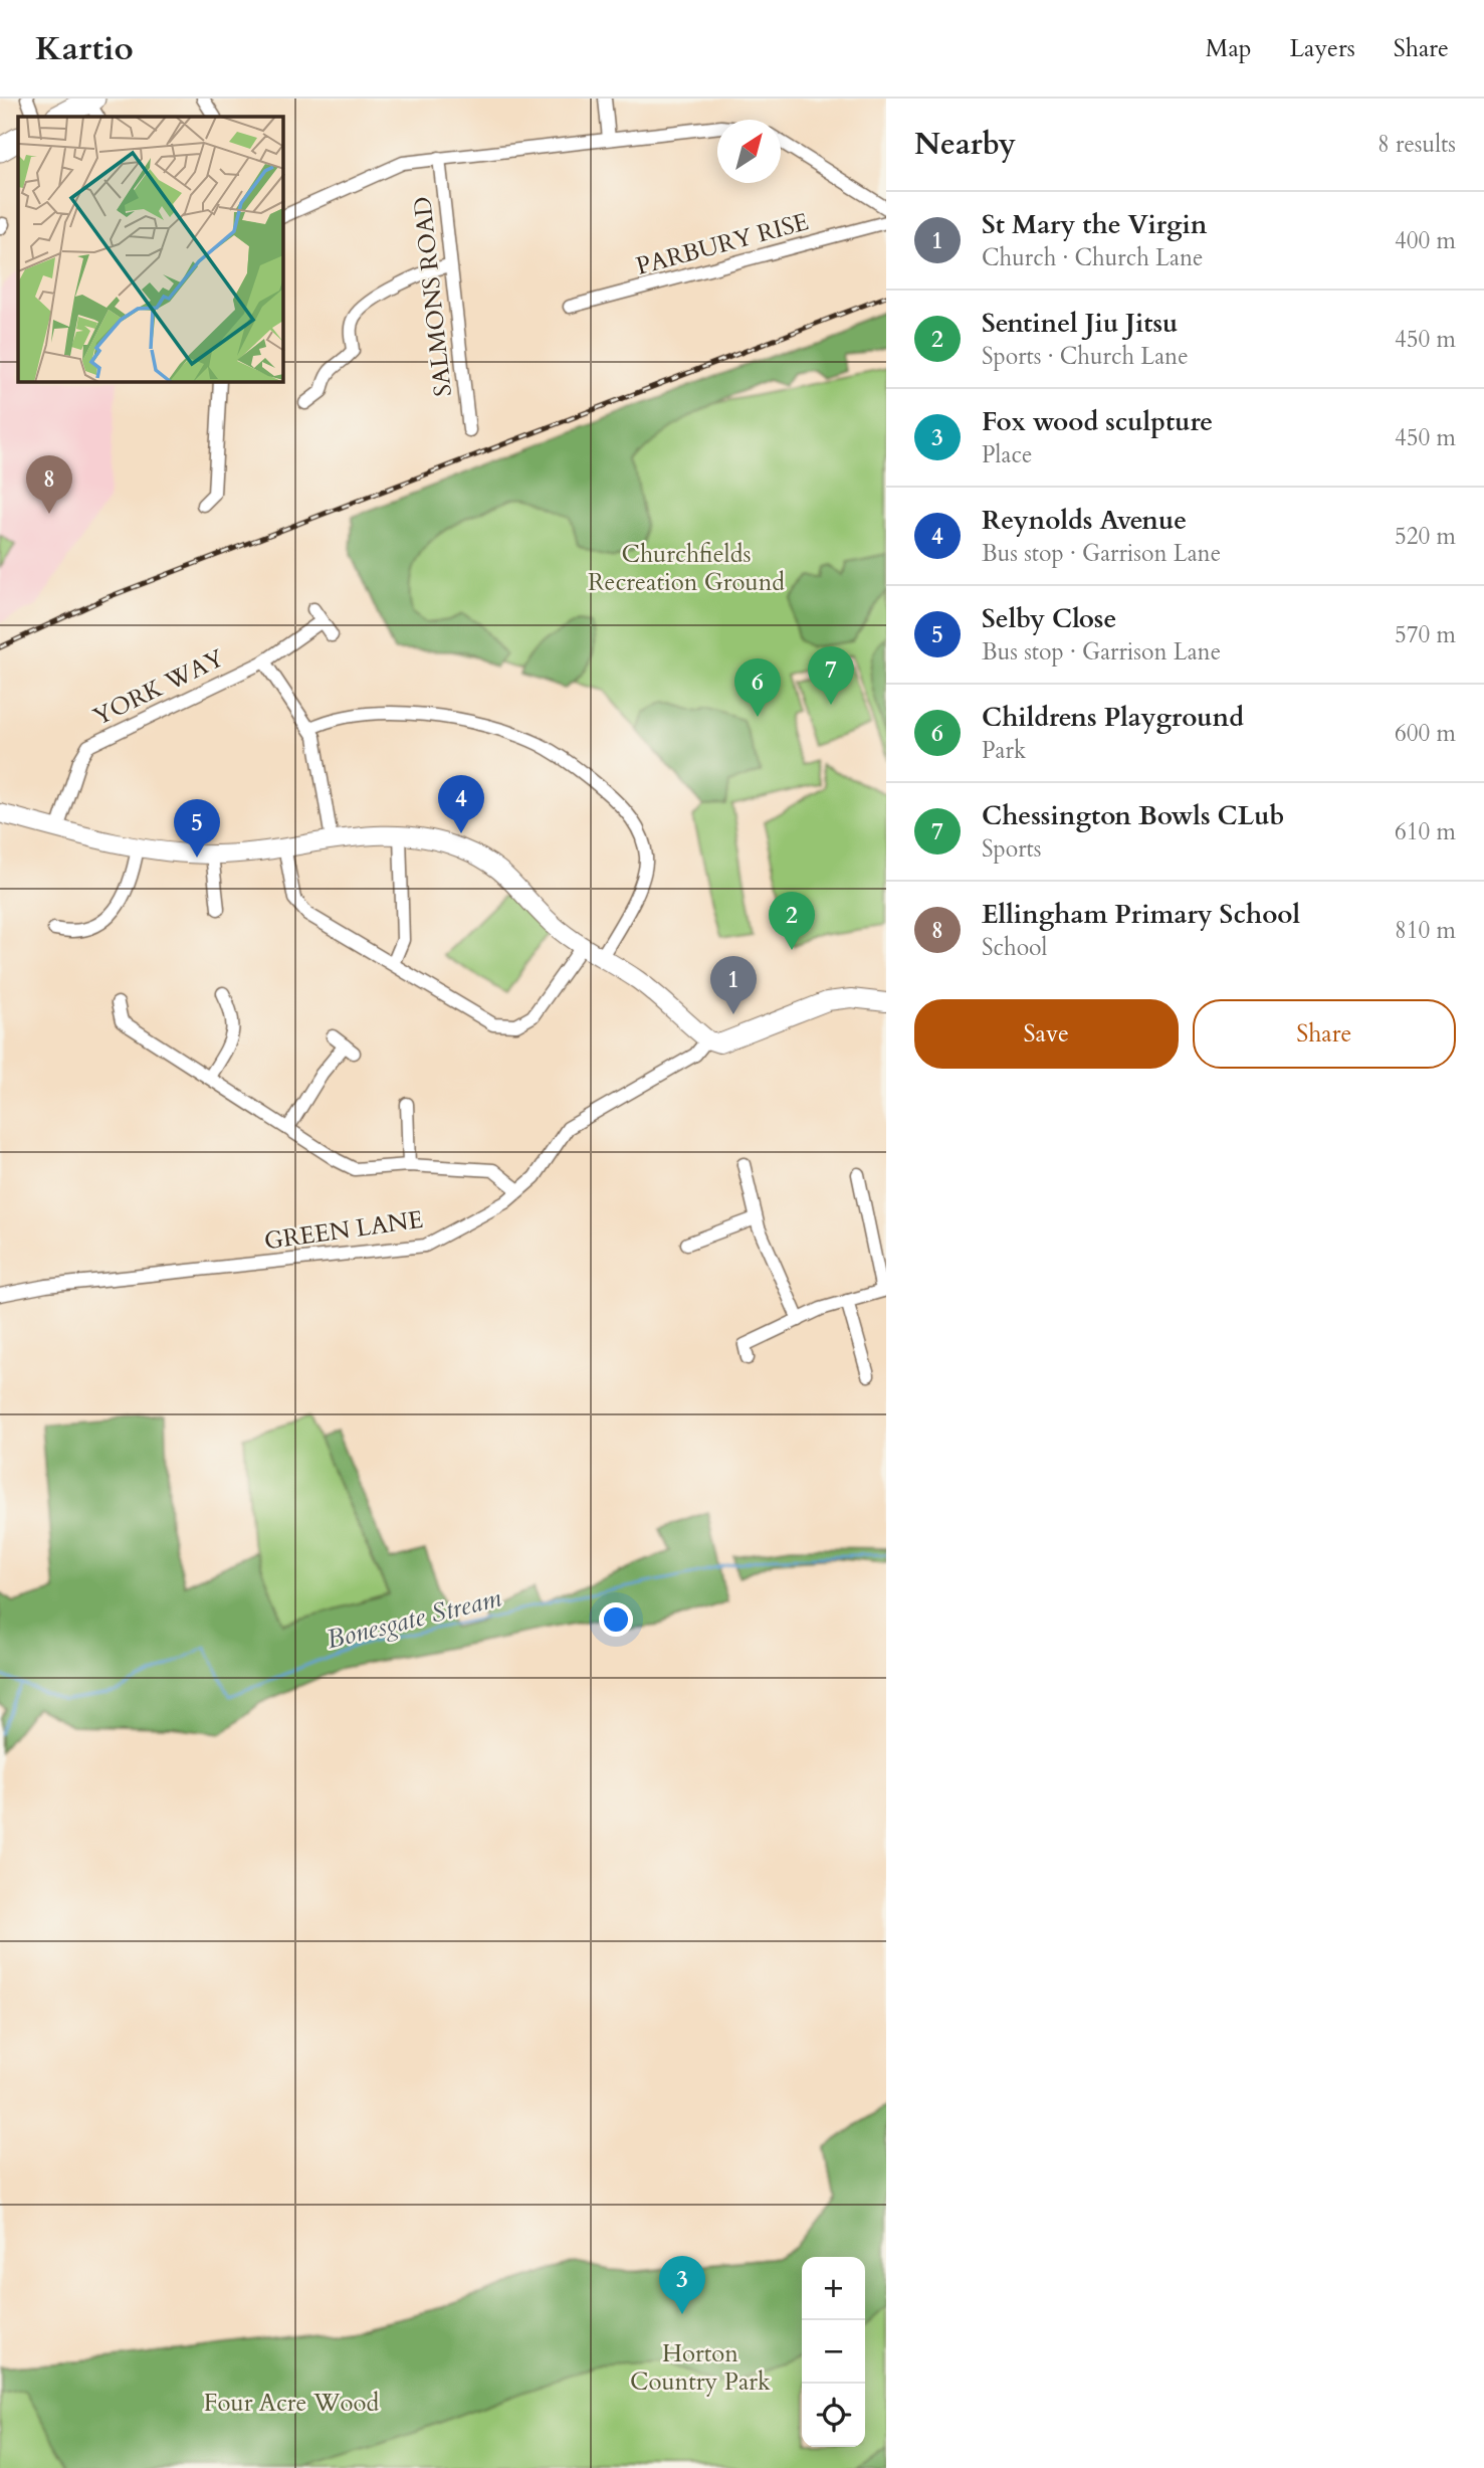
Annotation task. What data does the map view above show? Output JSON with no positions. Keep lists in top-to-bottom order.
{
  "streets": {
    "street": [
      "PARBURY RISE",
      "SALMONS ROAD",
      "YORK WAY",
      "GREEN LANE"
    ]
  },
  "water": ["Bonesgate Stream"],
  "parks": ["Churchfields Recreation Ground", "Horton Country Park", "Four Acre Wood"],
  "north": "top right",
  "page": {
    "header": "Kartio",
    "nav": ["Map", "Layers", "Share"],
    "heading": ["Nearby", "8 results"],
    "list": [
      {
        "mark": "1",
        "name": "St Mary the Virgin",
        "note": "Church · Church Lane",
        "value": "400 m"
      },
      {
        "mark": "2",
        "name": "Sentinel Jiu Jitsu",
        "note": "Sports · Church Lane",
        "value": "450 m"
      },
      {
        "mark": "3",
        "name": "Fox wood sculpture",
        "note": "Place",
        "value": "450 m"
      },
      {
        "mark": "4",
        "name": "Reynolds Avenue",
        "note": "Bus stop · Garrison Lane",
        "value": "520 m"
      },
      {
        "mark": "5",
        "name": "Selby Close",
        "note": "Bus stop · Garrison Lane",
        "value": "570 m"
      },
      {
        "mark": "6",
        "name": "Childrens Playground",
        "note": "Park",
        "value": "600 m"
      },
      {
        "mark": "7",
        "name": "Chessington Bowls CLub",
        "note": "Sports",
        "value": "610 m"
      },
      {
        "mark": "8",
        "name": "Ellingham Primary School",
        "note": "School",
        "value": "810 m"
      }
    ],
    "pins": [
      "8",
      "7",
      "6",
      "4",
      "5",
      "2",
      "1",
      "3"
    ],
    "buttons": ["Save", "Share"],
    "map_buttons": ["+", "−"]
  }
}
